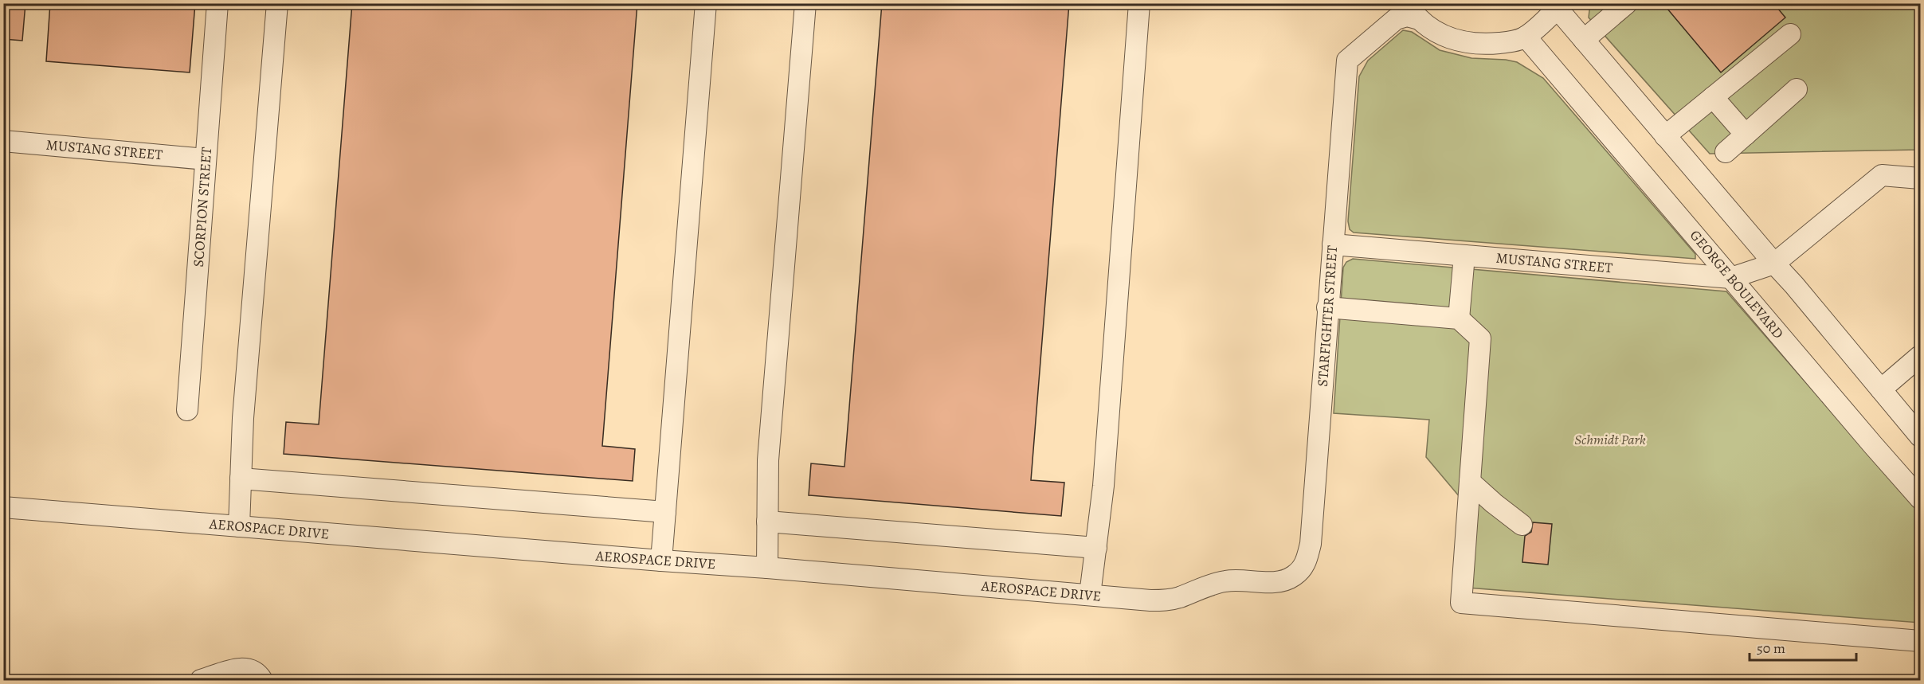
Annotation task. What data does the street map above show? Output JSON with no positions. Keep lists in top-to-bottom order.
{
  "streets": {
    "street": [
      "MUSTANG STREET",
      "SCORPION STREET",
      "GEORGE BOULEVARD",
      "STARFIGHTER STREET",
      "AEROSPACE DRIVE"
    ]
  },
  "crossings": [
    ["MUSTANG STREET", "SCORPION STREET"],
    ["MUSTANG STREET", "GEORGE BOULEVARD"],
    ["MUSTANG STREET", "STARFIGHTER STREET"],
    ["GEORGE BOULEVARD", "STARFIGHTER STREET"],
    ["STARFIGHTER STREET", "AEROSPACE DRIVE"]
  ],
  "parks": ["Schmidt Park"],
  "scale_bar": "50 m"
}
